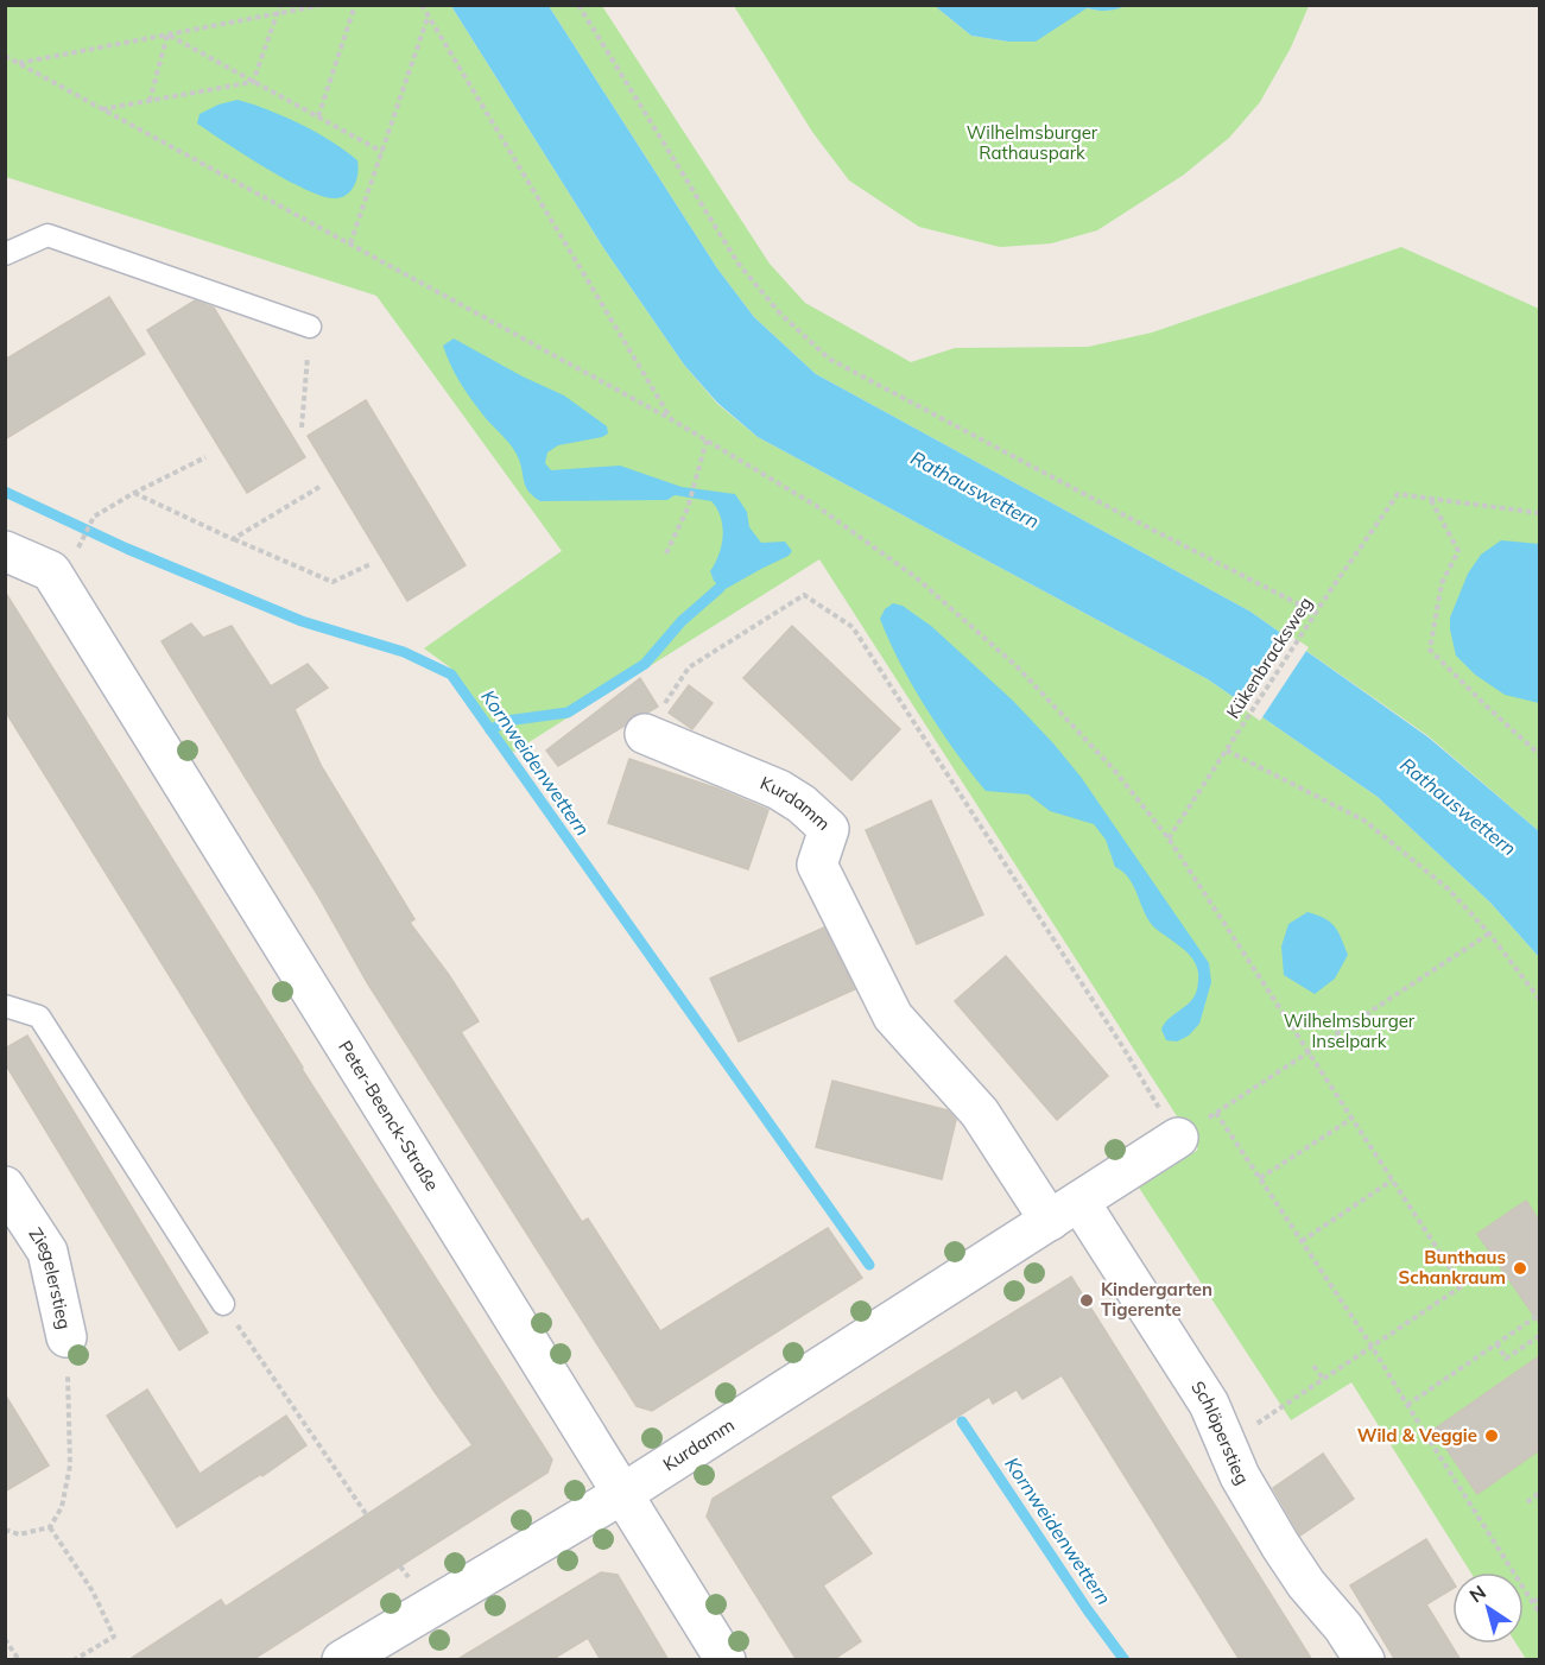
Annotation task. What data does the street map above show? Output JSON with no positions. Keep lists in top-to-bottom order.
{
  "streets": {
    "street": [
      "Kurdamm",
      "Peter-Beenck-Straße",
      "Ziegelerstieg",
      "Schlöperstieg"
    ],
    "path": ["Kükenbracksweg"]
  },
  "crossings": [
    ["Kurdamm", "Peter-Beenck-Straße"],
    ["Kurdamm", "Schlöperstieg"]
  ],
  "water": ["Rathauswettern", "Kornweidenwettern"],
  "parks": ["Wilhelmsburger Rathauspark", "Wilhelmsburger Inselpark"],
  "places": ["Bunthaus Schankraum", "Kindergarten Tigerente", "Wild & Veggie"],
  "north": "top left"
}
